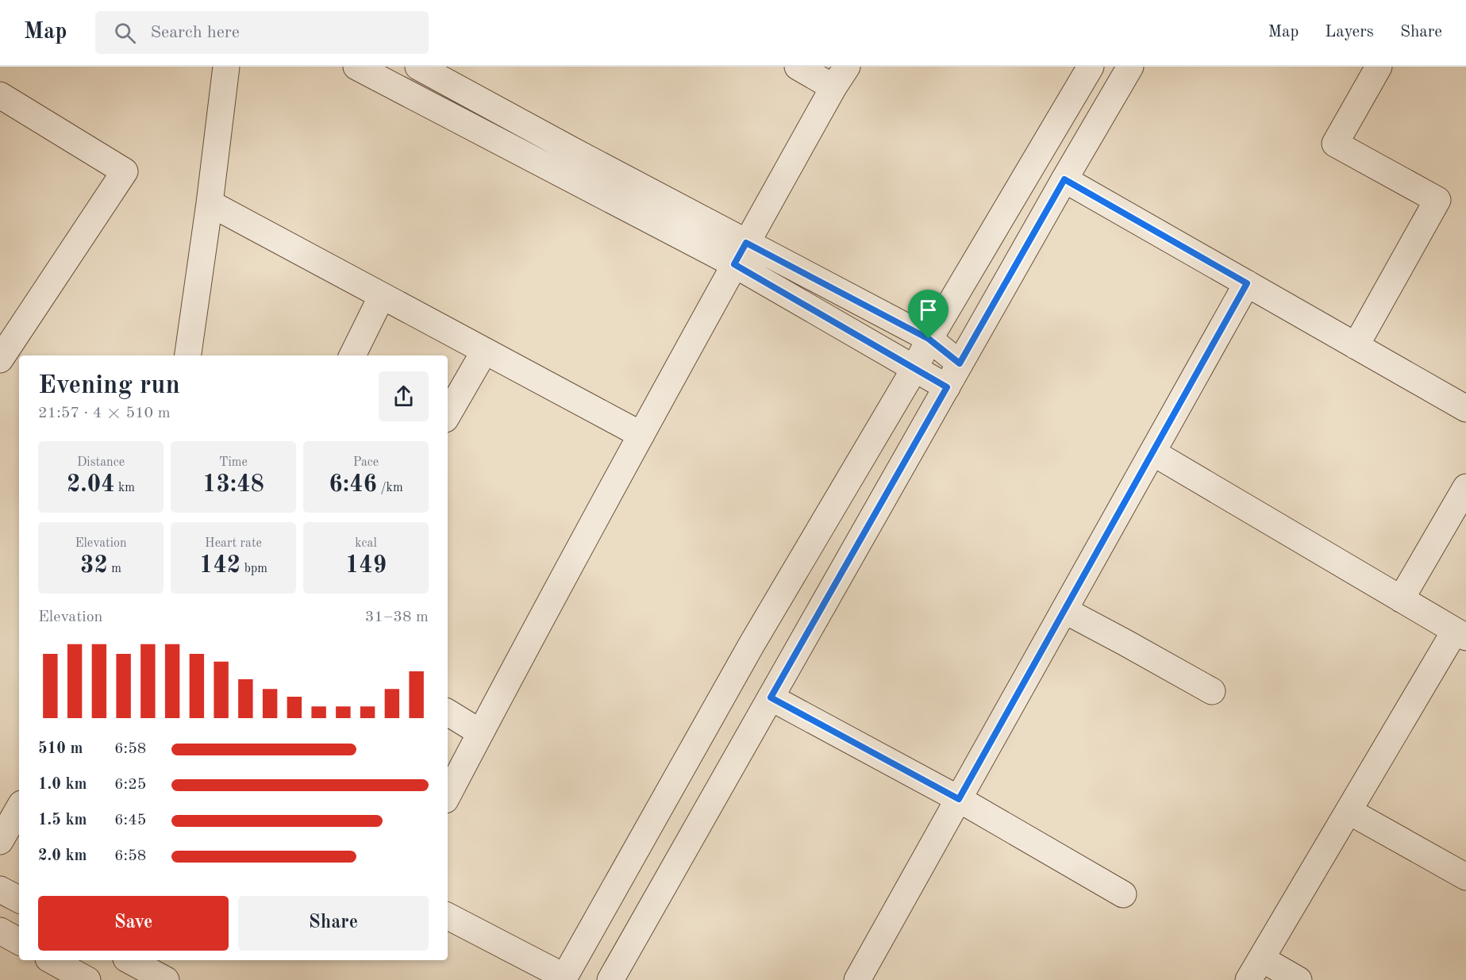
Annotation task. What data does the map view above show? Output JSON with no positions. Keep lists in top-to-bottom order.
{
  "page": {
    "header": "Map",
    "search": "Search here",
    "nav": ["Map", "Layers", "Share"],
    "heading": ["Evening run", "21:57 · 4 × 510 m"],
    "stats": [
      ["Distance", "2.04 km"],
      ["Time", "13:48"],
      ["Pace", "6:46 /km"],
      ["Elevation", "32 m"],
      ["Heart rate", "142 bpm"],
      ["kcal", "149"]
    ],
    "chart": ["Elevation", "31–38 m"],
    "list": [
      {
        "name": "510 m",
        "note": "6:58"
      },
      {
        "name": "1.0 km",
        "note": "6:25"
      },
      {
        "name": "1.5 km",
        "note": "6:45"
      },
      {
        "name": "2.0 km",
        "note": "6:58"
      }
    ],
    "buttons": ["Save", "Share"]
  }
}
